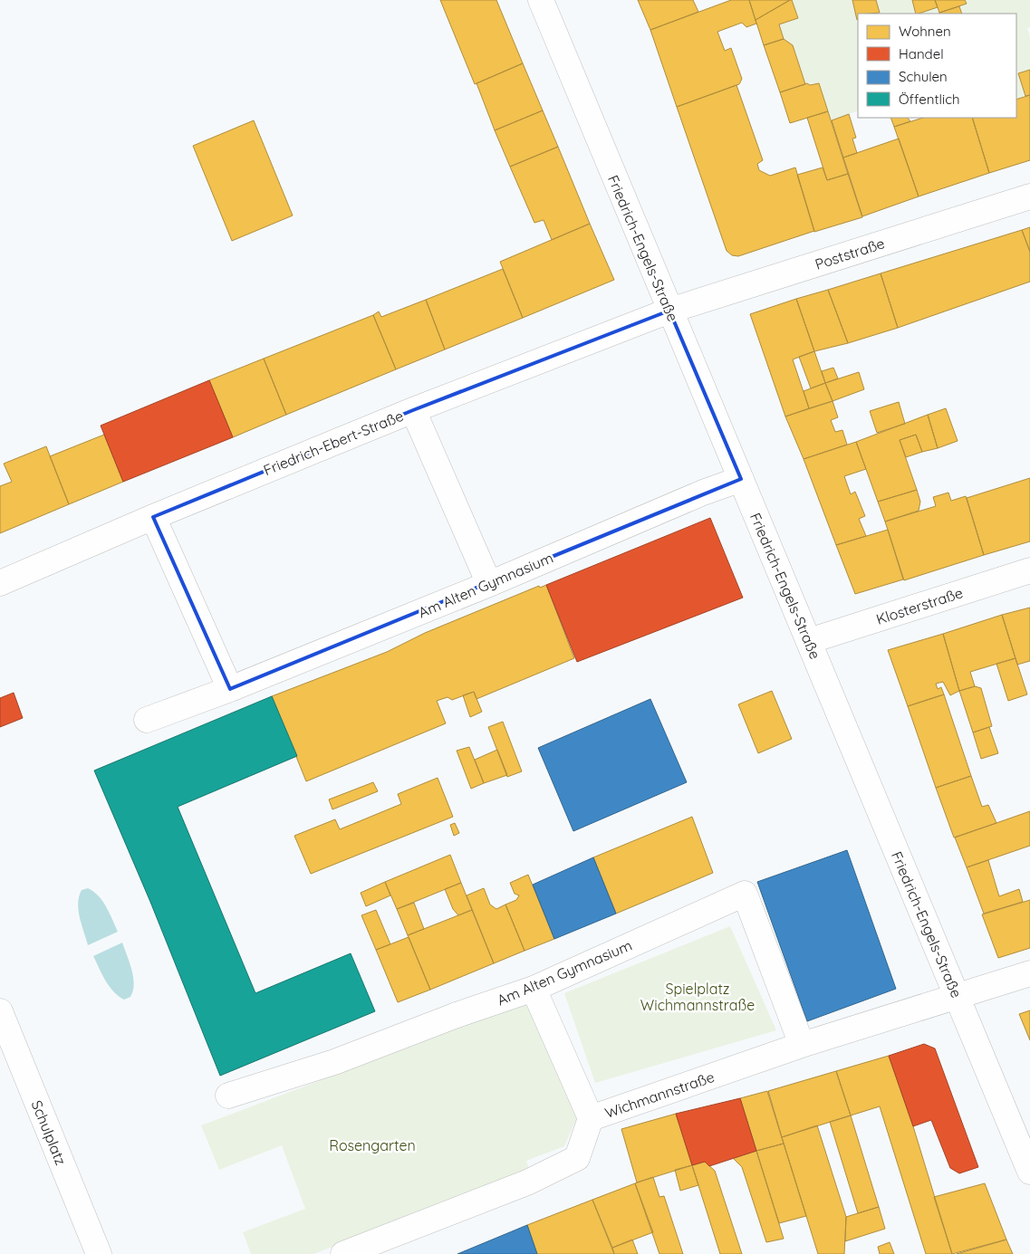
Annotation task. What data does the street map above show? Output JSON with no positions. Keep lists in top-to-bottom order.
{
  "streets": {
    "street": [
      "Friedrich-Engels-Straße",
      "Poststraße",
      "Friedrich-Ebert-Straße",
      "Am Alten Gymnasium",
      "Klosterstraße",
      "Wichmannstraße",
      "Schulplatz"
    ]
  },
  "crossings": [
    ["Friedrich-Engels-Straße", "Poststraße"],
    ["Friedrich-Engels-Straße", "Friedrich-Ebert-Straße"],
    ["Friedrich-Engels-Straße", "Am Alten Gymnasium"],
    ["Friedrich-Engels-Straße", "Klosterstraße"],
    ["Friedrich-Engels-Straße", "Wichmannstraße"],
    ["Poststraße", "Friedrich-Ebert-Straße"],
    ["Am Alten Gymnasium", "Wichmannstraße"]
  ],
  "parks": ["Spielplatz Wichmannstraße", "Rosengarten"],
  "legend": [
    "Wohnen",
    "Handel",
    "Schulen",
    "Öffentlich"
  ]
}
